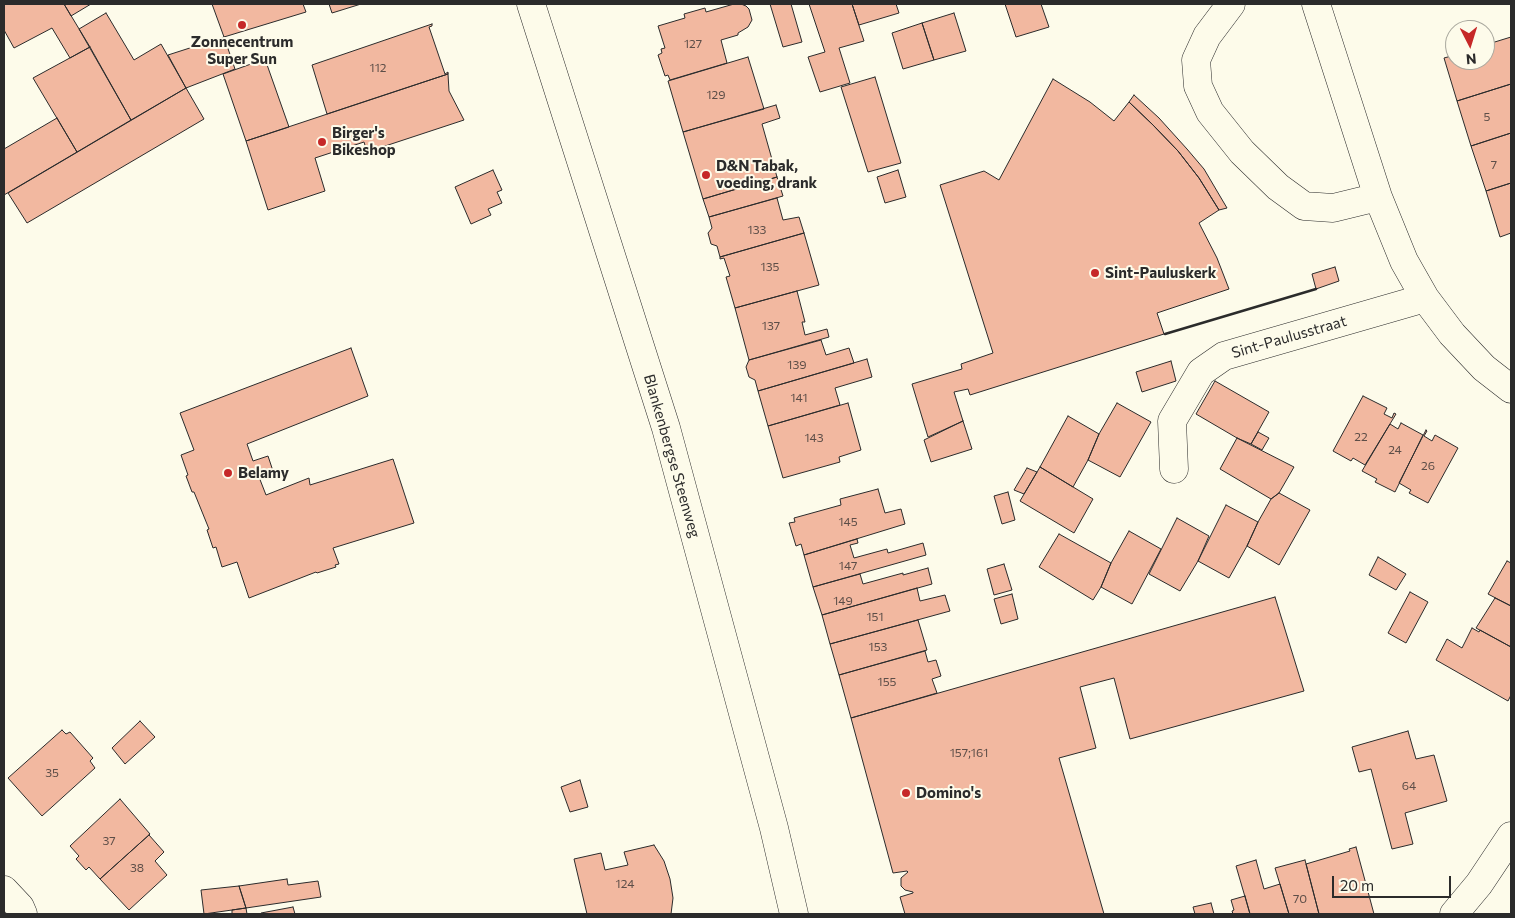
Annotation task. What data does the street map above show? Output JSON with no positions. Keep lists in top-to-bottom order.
{
  "streets": {
    "street": ["Sint-Paulusstraat", "Blankenbergse Steenweg"]
  },
  "places": [
    "Zonnecentrum Super Sun",
    "Birger's Bikeshop",
    "D&N Tabak, voeding, drank",
    "Sint-Pauluskerk",
    "Belamy",
    "Domino's"
  ],
  "house_numbers": [
    "127",
    "112",
    "129",
    "5",
    "7",
    "133",
    "135",
    "137",
    "139",
    "141",
    "22",
    "143",
    "24",
    "26",
    "145",
    "147",
    "149",
    "151",
    "153",
    "155",
    "157;161",
    "35",
    "64",
    "37",
    "38",
    "124",
    "70"
  ],
  "scale_bar": "20 m",
  "north": "bottom"
}
